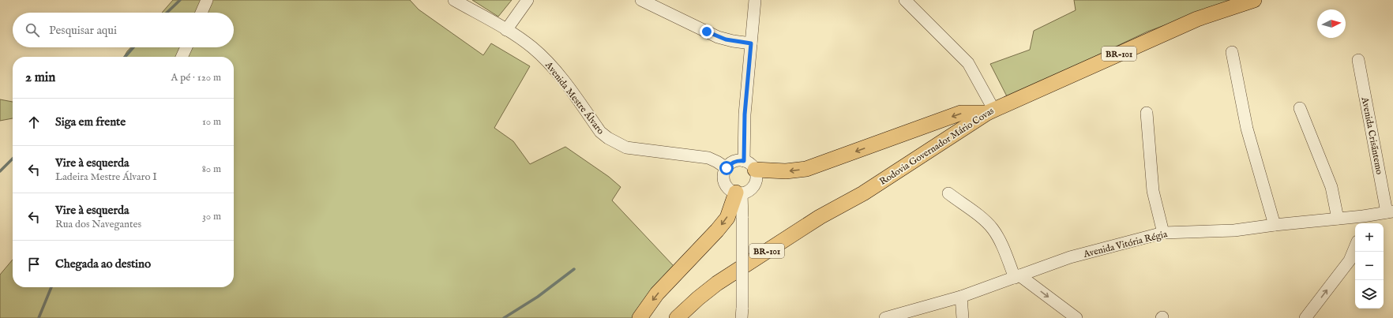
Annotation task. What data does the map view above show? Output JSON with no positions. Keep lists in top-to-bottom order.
{
  "streets": {
    "main road": ["BR-101", "Rodovia Governador Mário Covas"],
    "street": ["Avenida Mestre Álvaro", "Avenida Crisãntemo", "Avenida Vitória Régia"]
  },
  "crossings": [
    ["Avenida Crisãntemo", "Avenida Vitória Régia"]
  ],
  "north": "right",
  "page": {
    "search": "Pesquisar aqui",
    "heading": ["2 min", "A pé · 120 m"],
    "list": [
      ["Siga em frente", "10 m"],
      ["Vire à esquerda", "Ladeira Mestre Álvaro I", "80 m"],
      ["Vire à esquerda", "Rua dos Navegantes", "30 m"],
      "Chegada ao destino"
    ],
    "map_buttons": ["+", "−"]
  }
}
